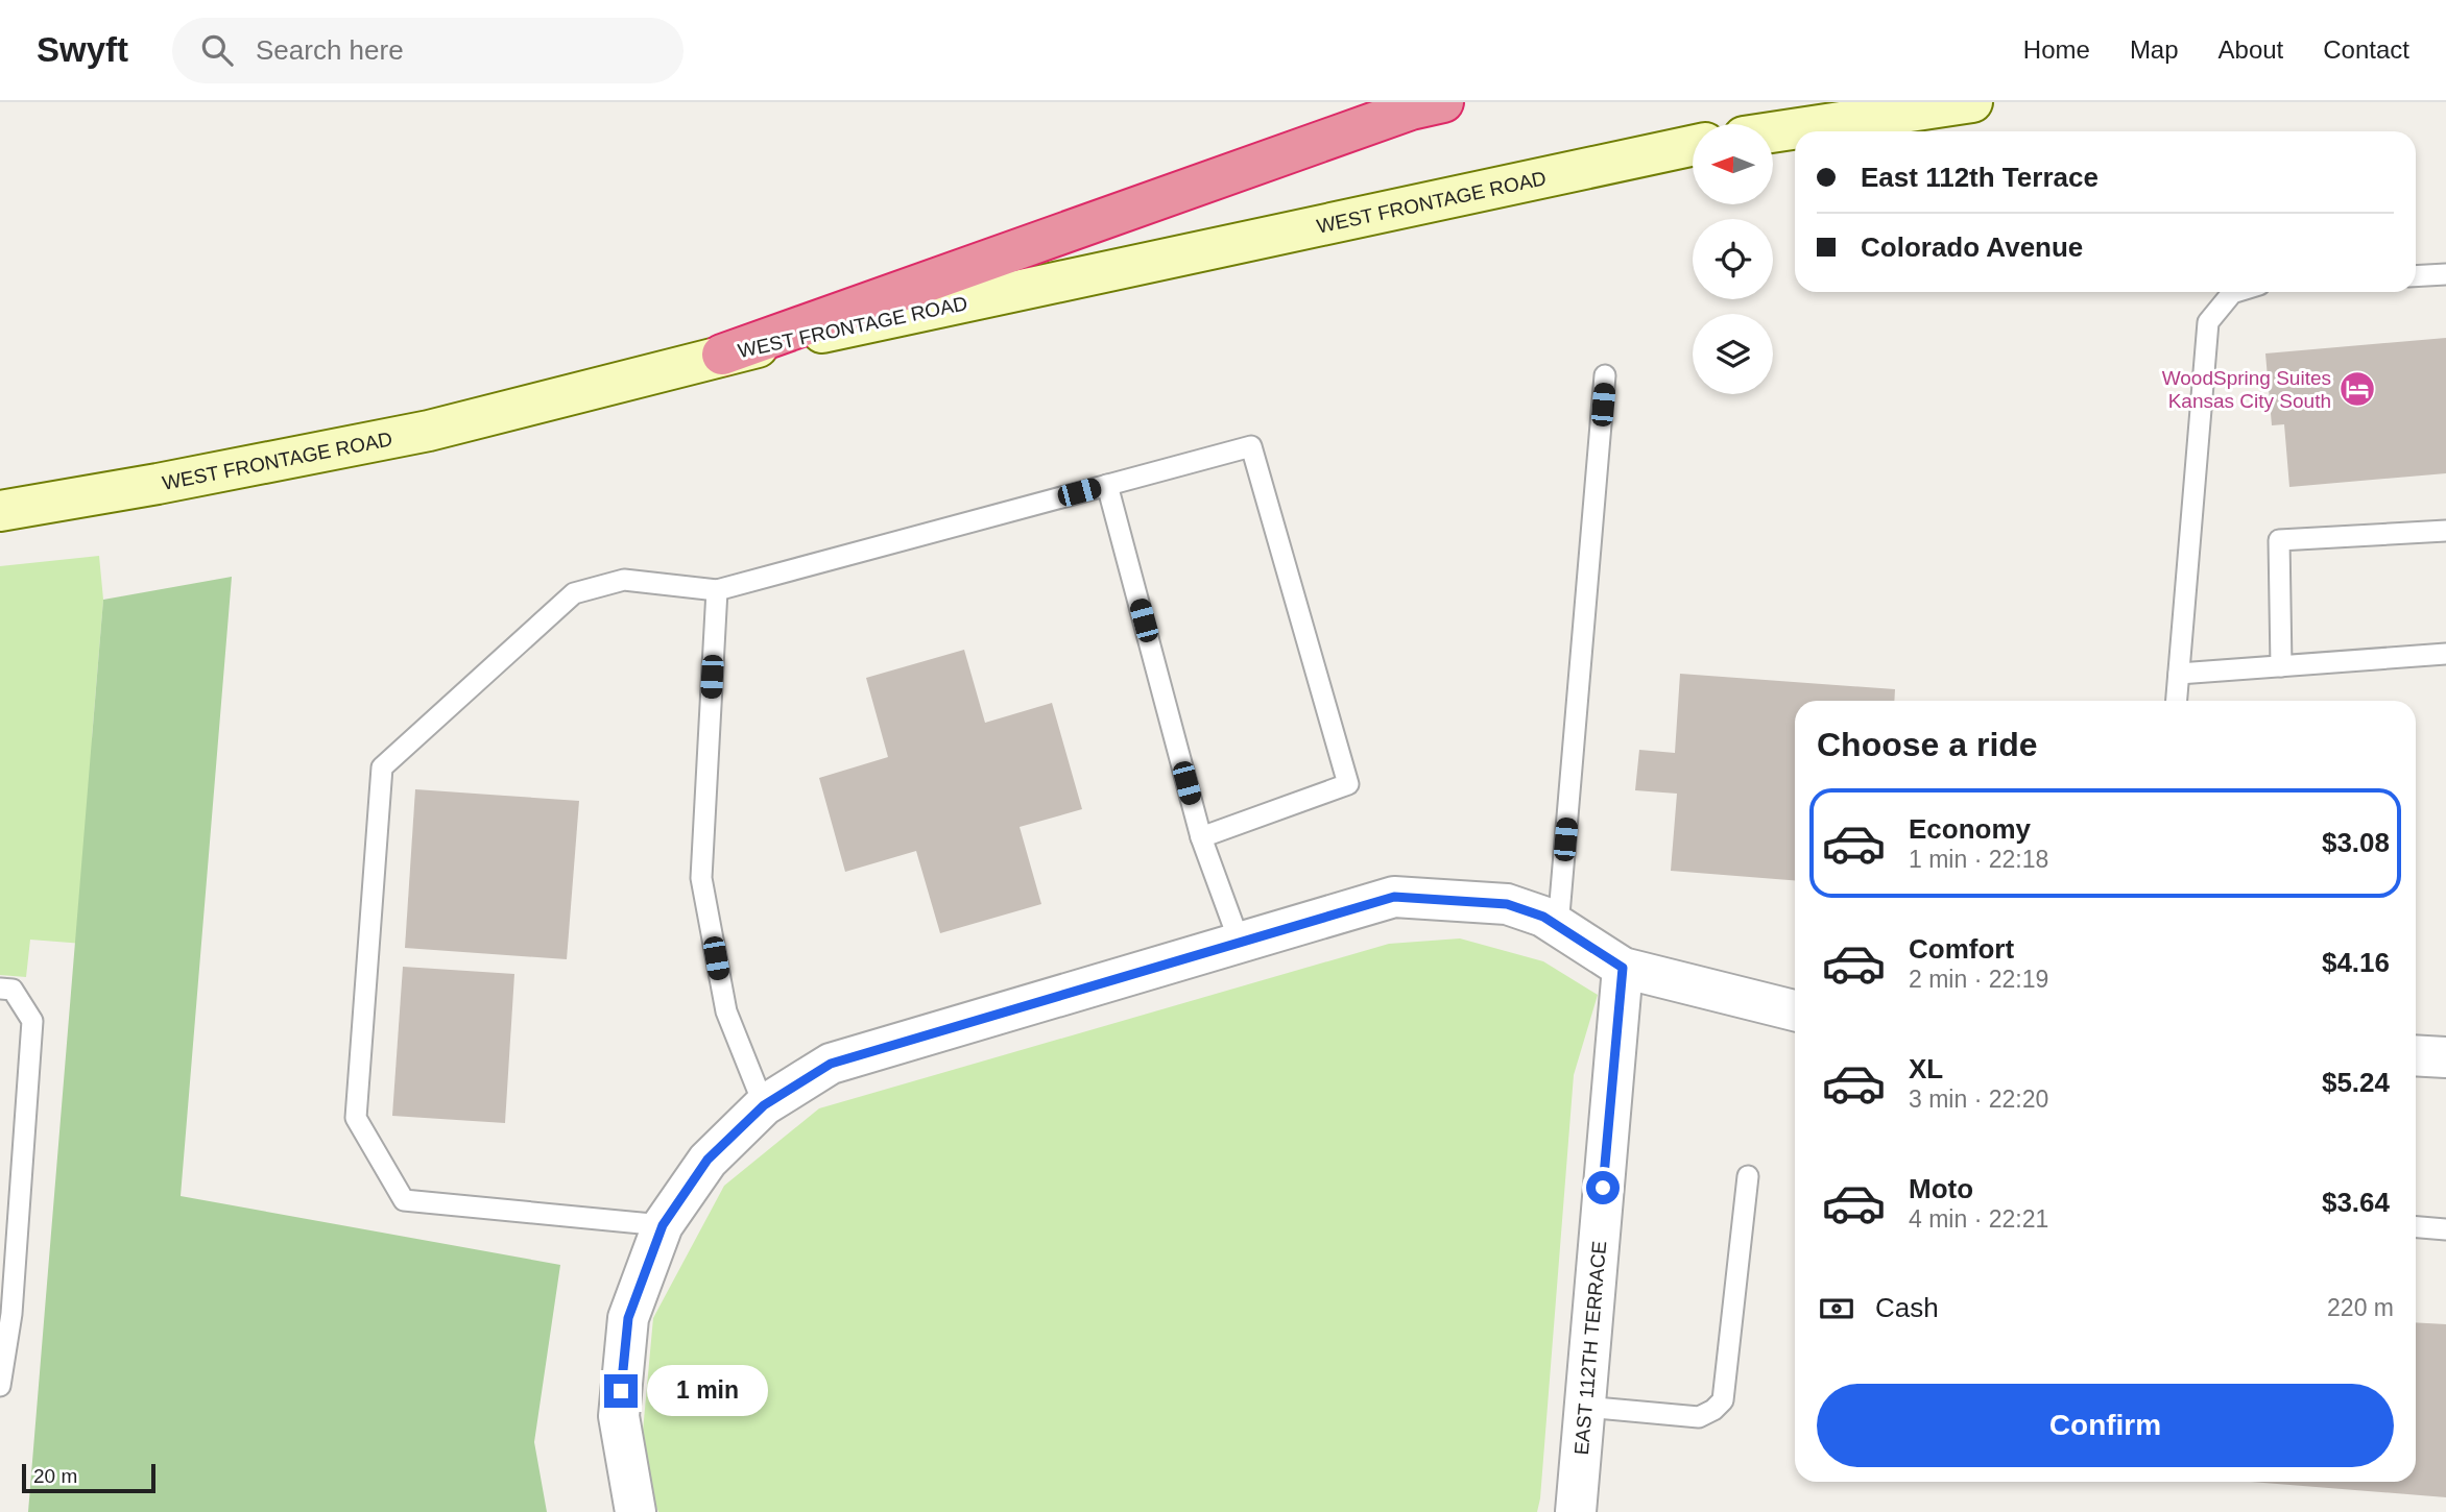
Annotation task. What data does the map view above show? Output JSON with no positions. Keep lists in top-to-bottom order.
{
  "streets": {
    "street": ["WEST FRONTAGE ROAD", "EAST 112TH TERRACE"]
  },
  "places": {
    "hotel": ["WoodSpring Suites Kansas City South"]
  },
  "scale_bar": "20 m",
  "north": "left",
  "page": {
    "header": "Swyft",
    "search": "Search here",
    "nav": [
      "Home",
      "Map",
      "About",
      "Contact"
    ],
    "banner": ["East 112th Terrace", "Colorado Avenue"],
    "heading": "Choose a ride",
    "list": [
      {
        "name": "Economy",
        "note": "1 min · 22:18",
        "value": "$3.08"
      },
      {
        "name": "Comfort",
        "note": "2 min · 22:19",
        "value": "$4.16"
      },
      {
        "name": "XL",
        "note": "3 min · 22:20",
        "value": "$5.24"
      },
      {
        "name": "Moto",
        "note": "4 min · 22:21",
        "value": "$3.64"
      }
    ],
    "pay": ["Cash", "220 m"],
    "bubble": "1 min",
    "buttons": "Confirm",
    "scale": "20 m"
  }
}
